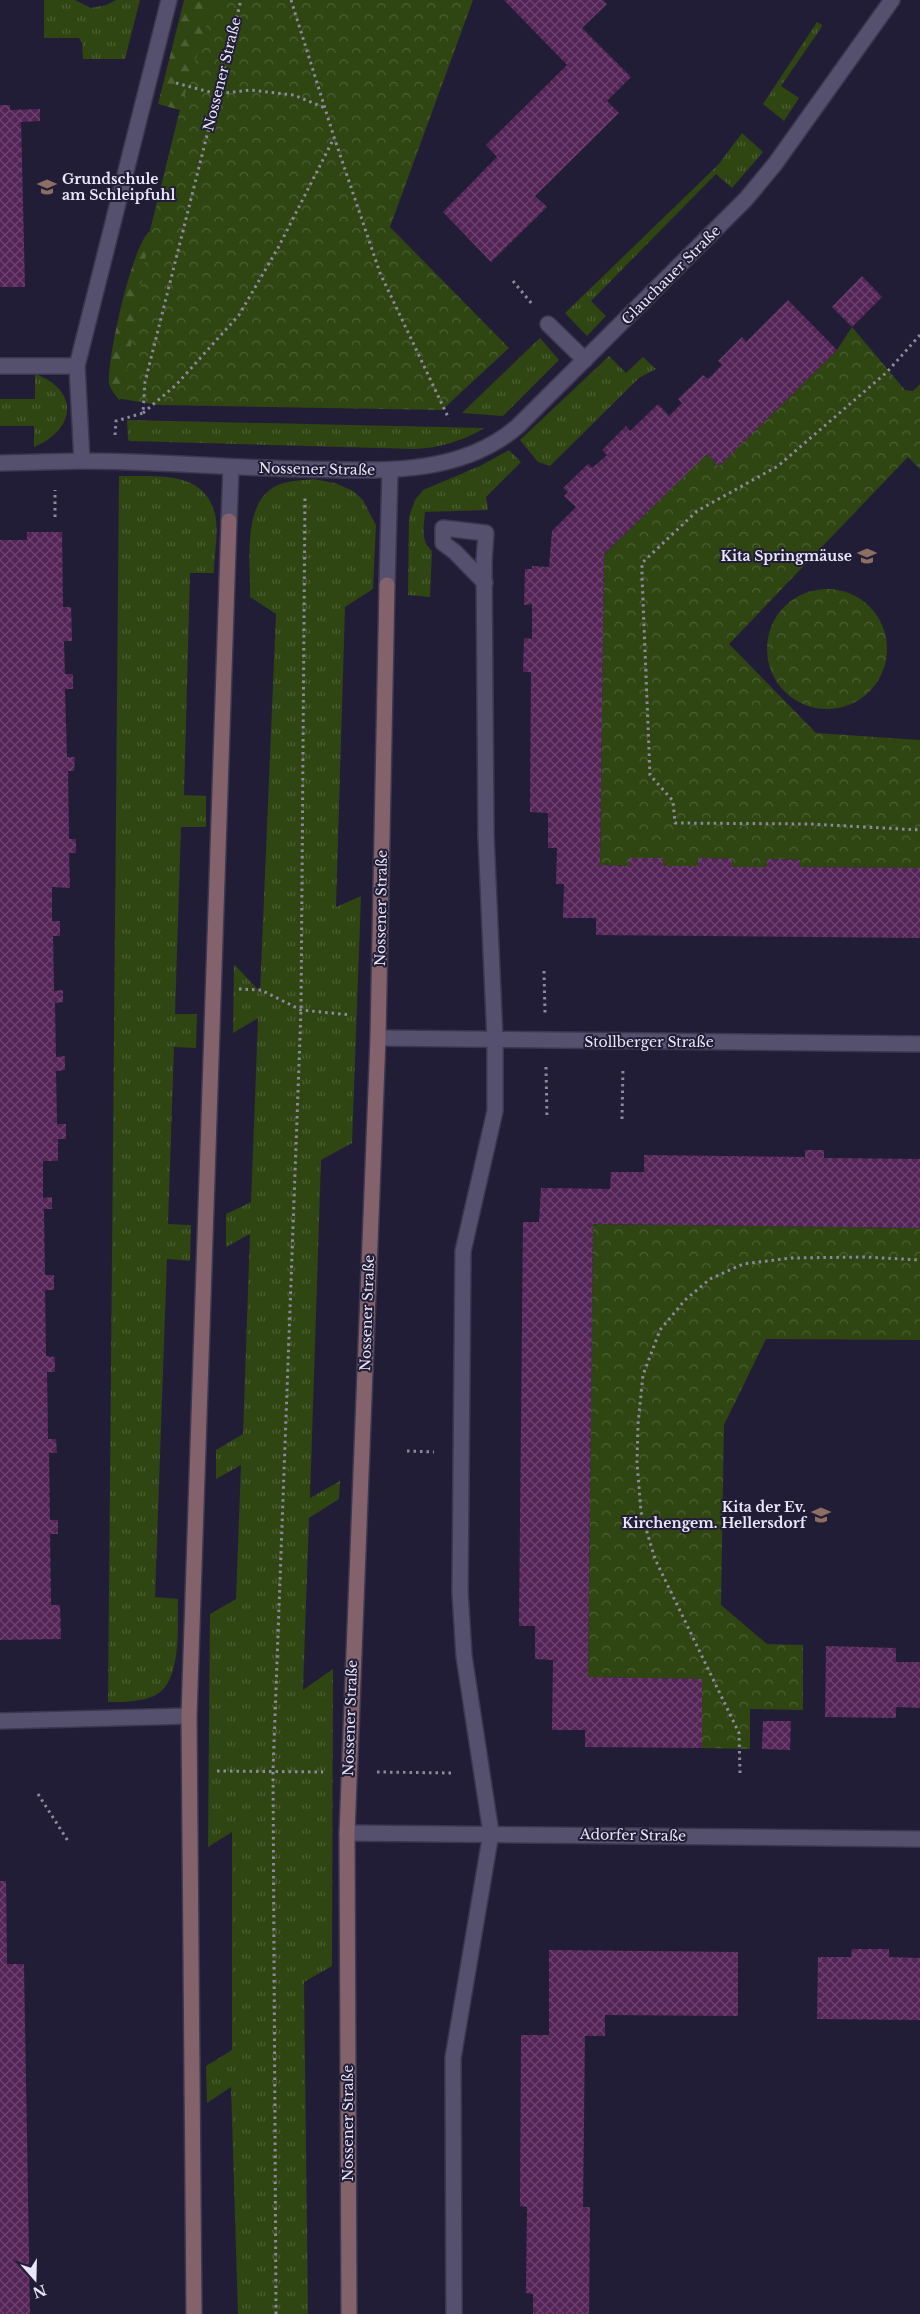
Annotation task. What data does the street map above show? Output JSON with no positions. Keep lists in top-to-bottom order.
{
  "streets": {
    "street": [
      "Nossener Straße",
      "Glauchauer Straße",
      "Stollberger Straße",
      "Adorfer Straße"
    ]
  },
  "crossings": [
    ["Nossener Straße", "Glauchauer Straße"],
    ["Nossener Straße", "Stollberger Straße"],
    ["Nossener Straße", "Adorfer Straße"]
  ],
  "places": {
    "school or university": ["Grundschule am Schleipfuhl", "Kita Springmäuse", "Kita der Ev. Kirchengem. Hellersdorf"]
  },
  "north": "bottom"
}
